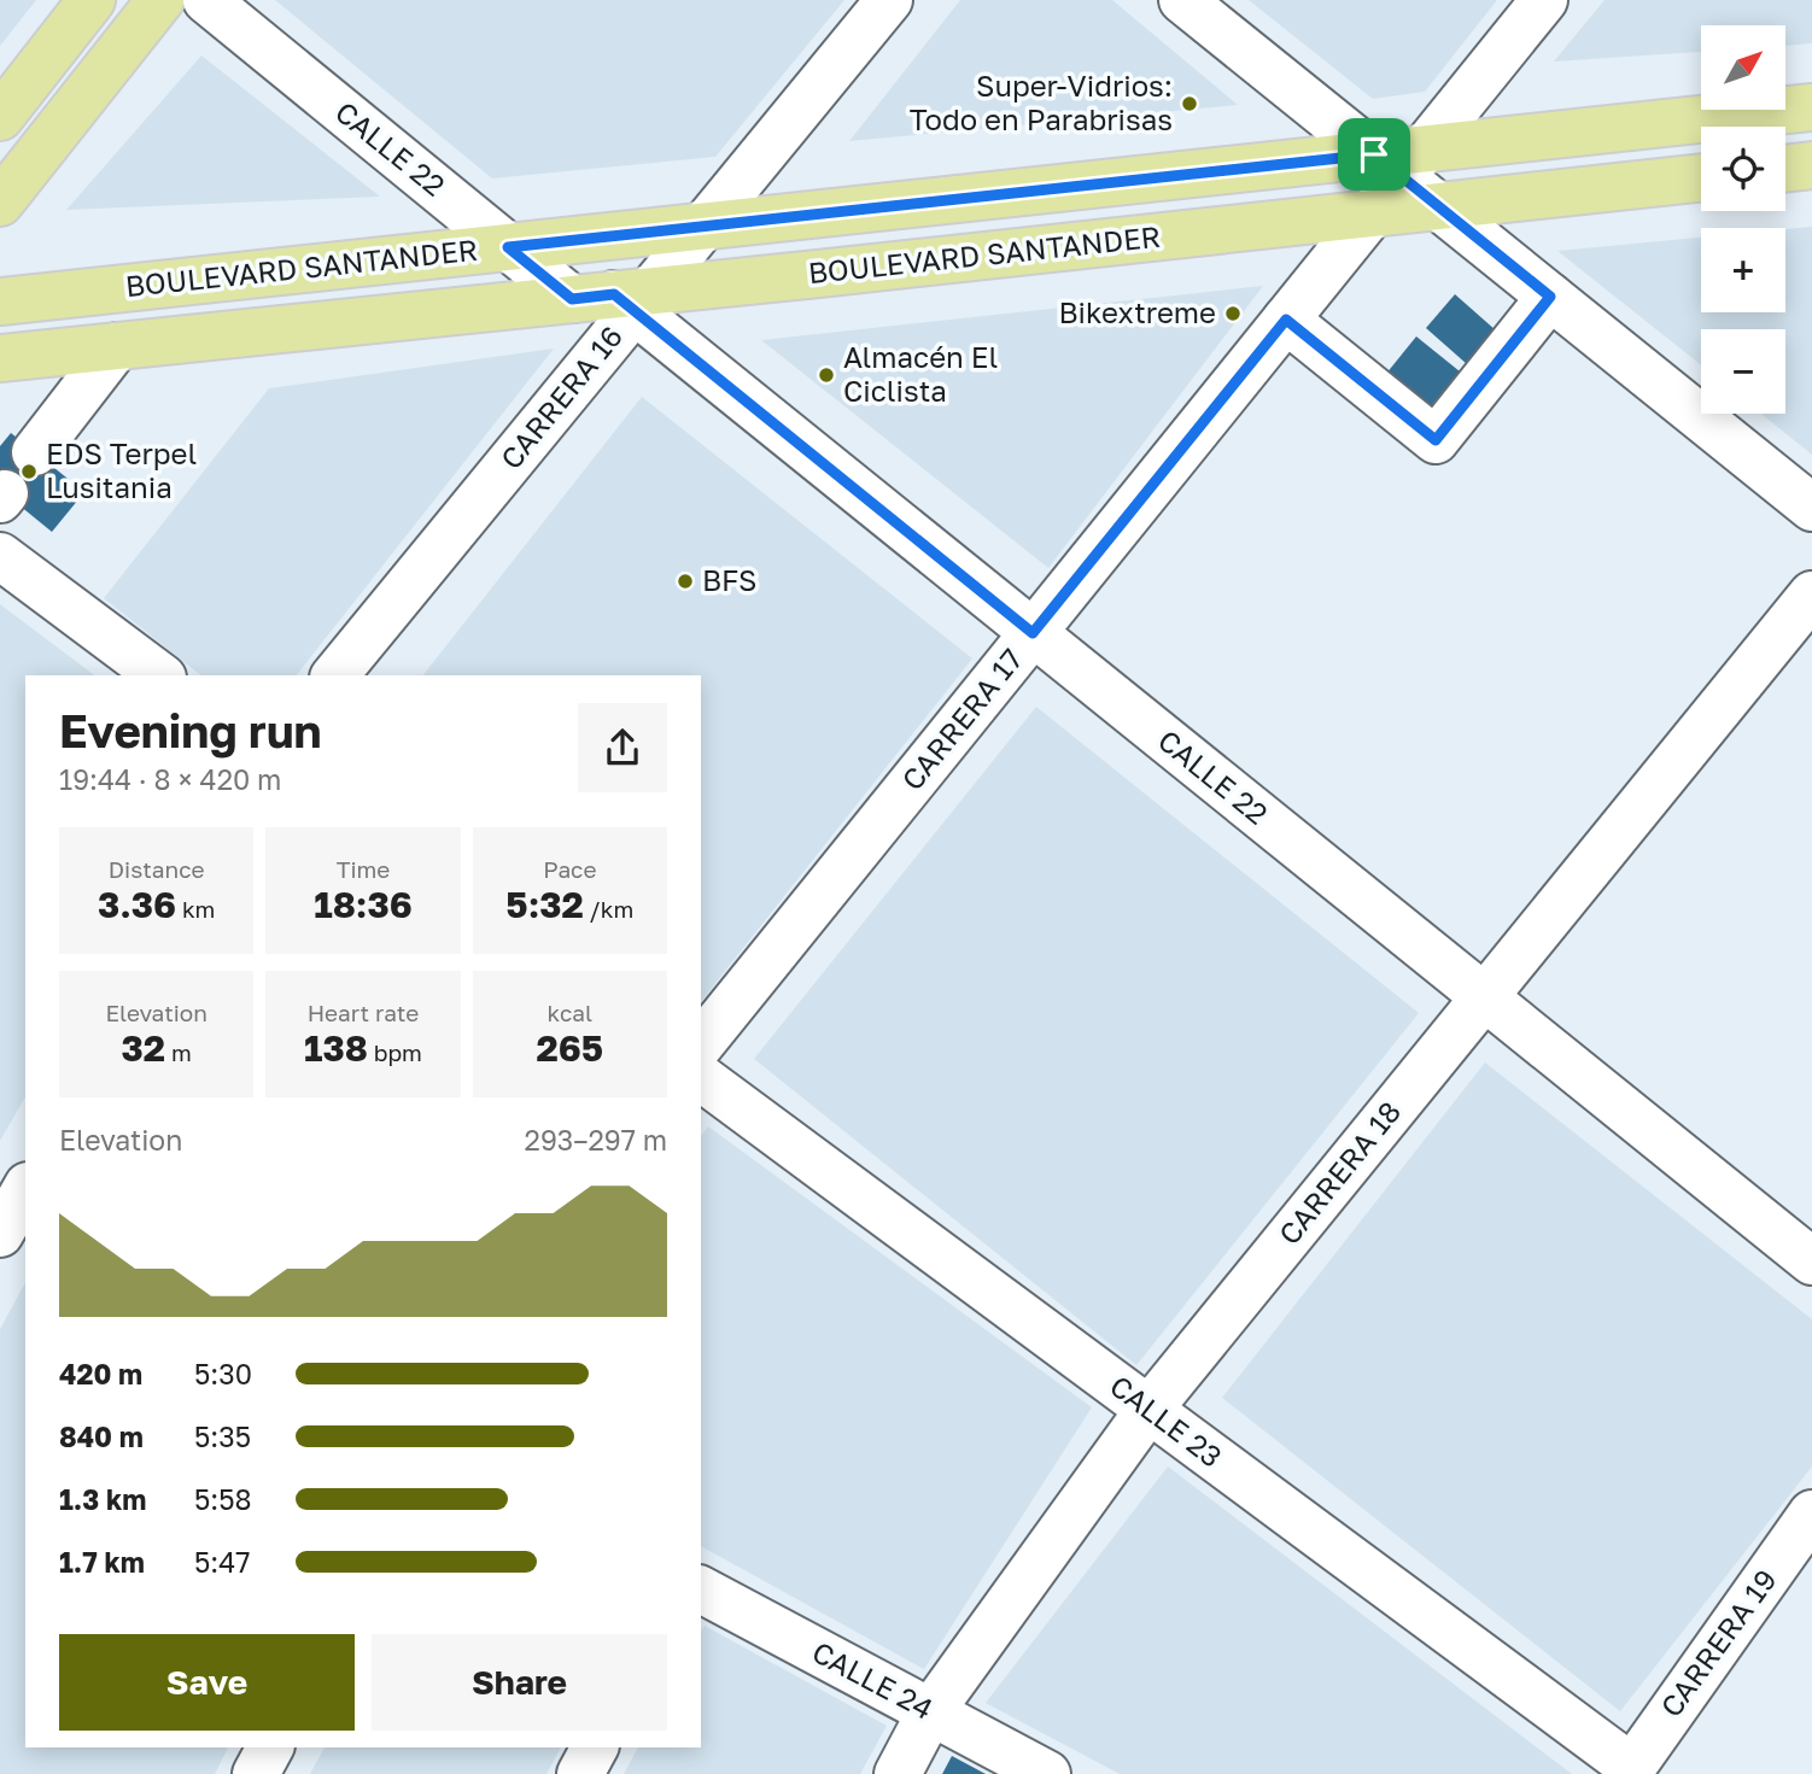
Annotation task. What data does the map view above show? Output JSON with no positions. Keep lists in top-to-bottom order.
{
  "streets": {
    "main road": ["BOULEVARD SANTANDER"],
    "street": [
      "CALLE 22",
      "CARRERA 16",
      "CARRERA 17",
      "CARRERA 18",
      "CALLE 23",
      "CARRERA 19",
      "CALLE 24"
    ]
  },
  "crossings": [
    ["CALLE 22", "BOULEVARD SANTANDER"],
    ["CALLE 22", "CARRERA 16"],
    ["CALLE 22", "CARRERA 17"],
    ["CALLE 22", "CARRERA 18"],
    ["BOULEVARD SANTANDER", "CARRERA 16"],
    ["BOULEVARD SANTANDER", "CARRERA 17"],
    ["CARRERA 18", "CALLE 23"],
    ["CARRERA 18", "CALLE 24"],
    ["CALLE 23", "CARRERA 19"]
  ],
  "places": [
    "Super-Vidrios: Todo en Parabrisas",
    "Bikextreme",
    "Almacén El Ciclista",
    "EDS Terpel Lusitania",
    "BFS"
  ],
  "north": "top right",
  "page": {
    "map_buttons": ["+", "−"],
    "heading": ["Evening run", "19:44 · 8 × 420 m"],
    "stats": [
      ["Distance", "3.36 km"],
      ["Time", "18:36"],
      ["Pace", "5:32 /km"],
      ["Elevation", "32 m"],
      ["Heart rate", "138 bpm"],
      ["kcal", "265"]
    ],
    "chart": ["Elevation", "293–297 m"],
    "list": [
      {
        "name": "420 m",
        "note": "5:30"
      },
      {
        "name": "840 m",
        "note": "5:35"
      },
      {
        "name": "1.3 km",
        "note": "5:58"
      },
      {
        "name": "1.7 km",
        "note": "5:47"
      }
    ],
    "buttons": ["Save", "Share"]
  }
}
